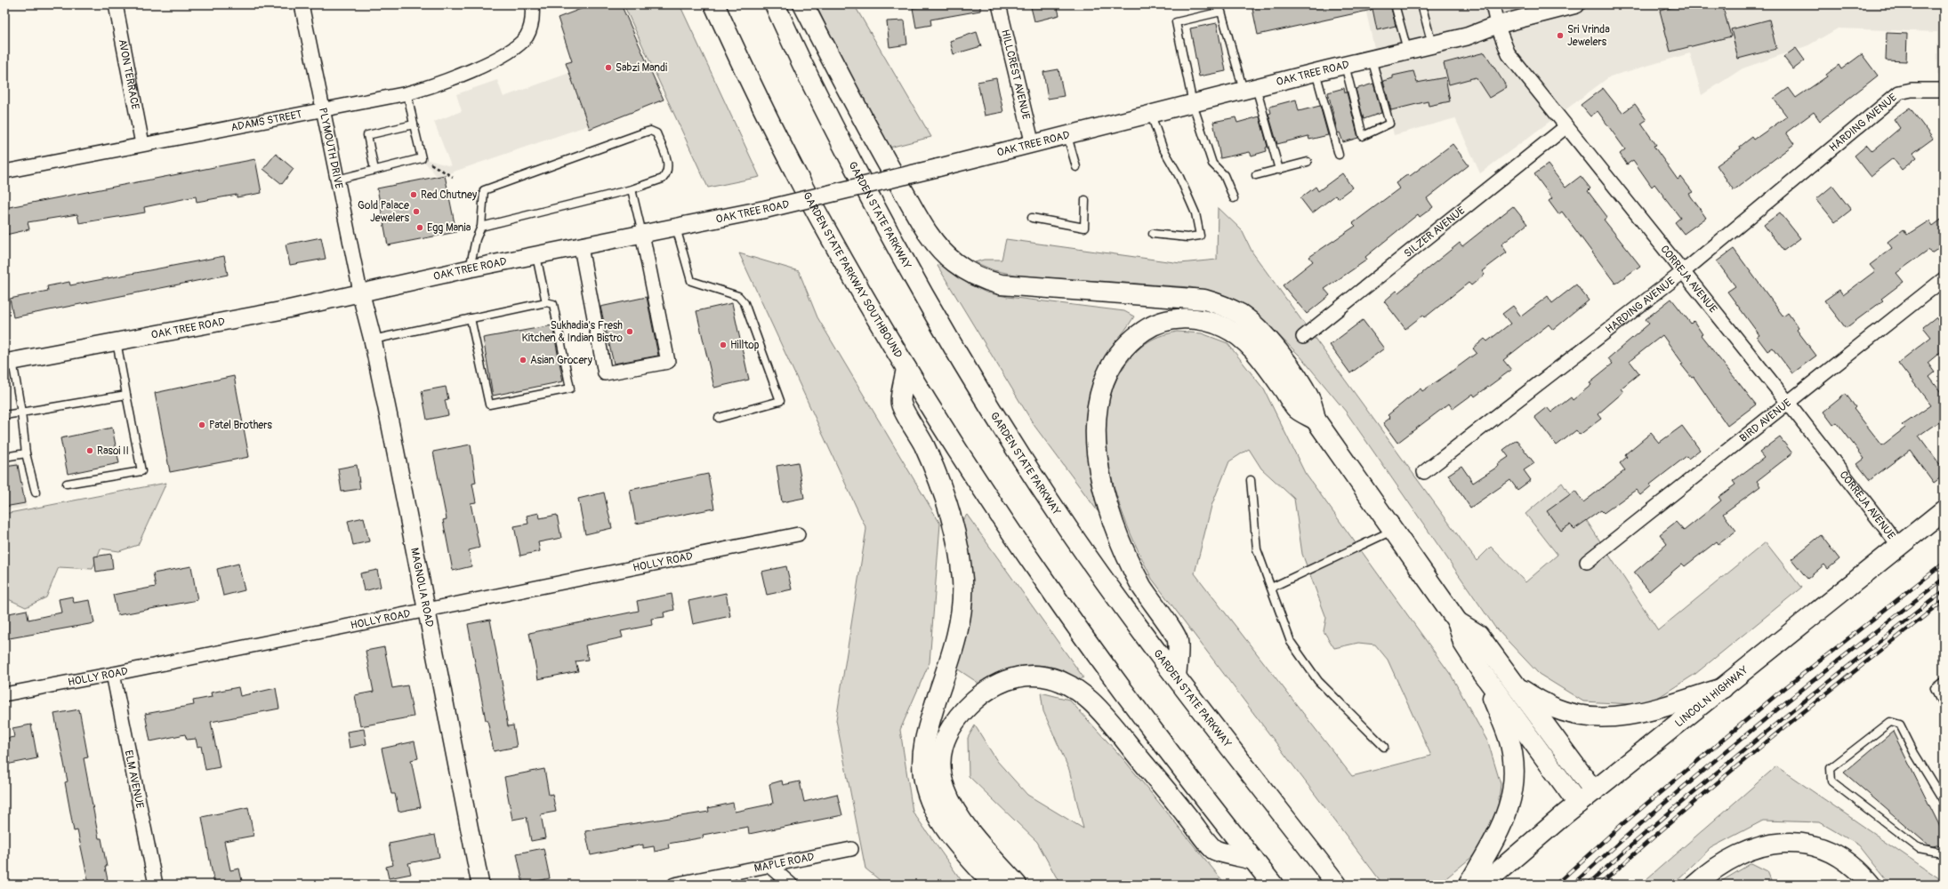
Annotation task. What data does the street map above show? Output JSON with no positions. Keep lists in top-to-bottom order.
{
  "streets": {
    "main road": ["GARDEN STATE PARKWAY", "GARDEN STATE PARKWAY SOUTHBOUND", "LINCOLN HIGHWAY"],
    "street": [
      "OAK TREE ROAD",
      "AVON TERRACE",
      "HILLCREST AVENUE",
      "ADAMS STREET",
      "HARDING AVENUE",
      "PLYMOUTH DRIVE",
      "SILZER AVENUE",
      "CORREJA AVENUE",
      "BIRD AVENUE",
      "HOLLY ROAD",
      "MAGNOLIA ROAD",
      "ELM AVENUE",
      "MAPLE ROAD"
    ]
  },
  "crossings": [
    ["OAK TREE ROAD", "HILLCREST AVENUE"],
    ["OAK TREE ROAD", "PLYMOUTH DRIVE"],
    ["OAK TREE ROAD", "CORREJA AVENUE"],
    ["OAK TREE ROAD", "MAGNOLIA ROAD"],
    ["AVON TERRACE", "ADAMS STREET"],
    ["ADAMS STREET", "PLYMOUTH DRIVE"],
    ["HARDING AVENUE", "CORREJA AVENUE"],
    ["PLYMOUTH DRIVE", "MAGNOLIA ROAD"],
    ["SILZER AVENUE", "CORREJA AVENUE"],
    ["CORREJA AVENUE", "BIRD AVENUE"],
    ["CORREJA AVENUE", "LINCOLN HIGHWAY"],
    ["HOLLY ROAD", "MAGNOLIA ROAD"],
    ["HOLLY ROAD", "ELM AVENUE"]
  ],
  "places": [
    "Sri Vrinda Jewelers",
    "Sabzi Mandi",
    "Red Chutney",
    "Gold Palace Jewelers",
    "Egg Mania",
    "Sukhadia's Fresh Kitchen & Indian Bistro",
    "Hilltop",
    "Asian Grocery",
    "Patel Brothers",
    "Rasoi II"
  ]
}
